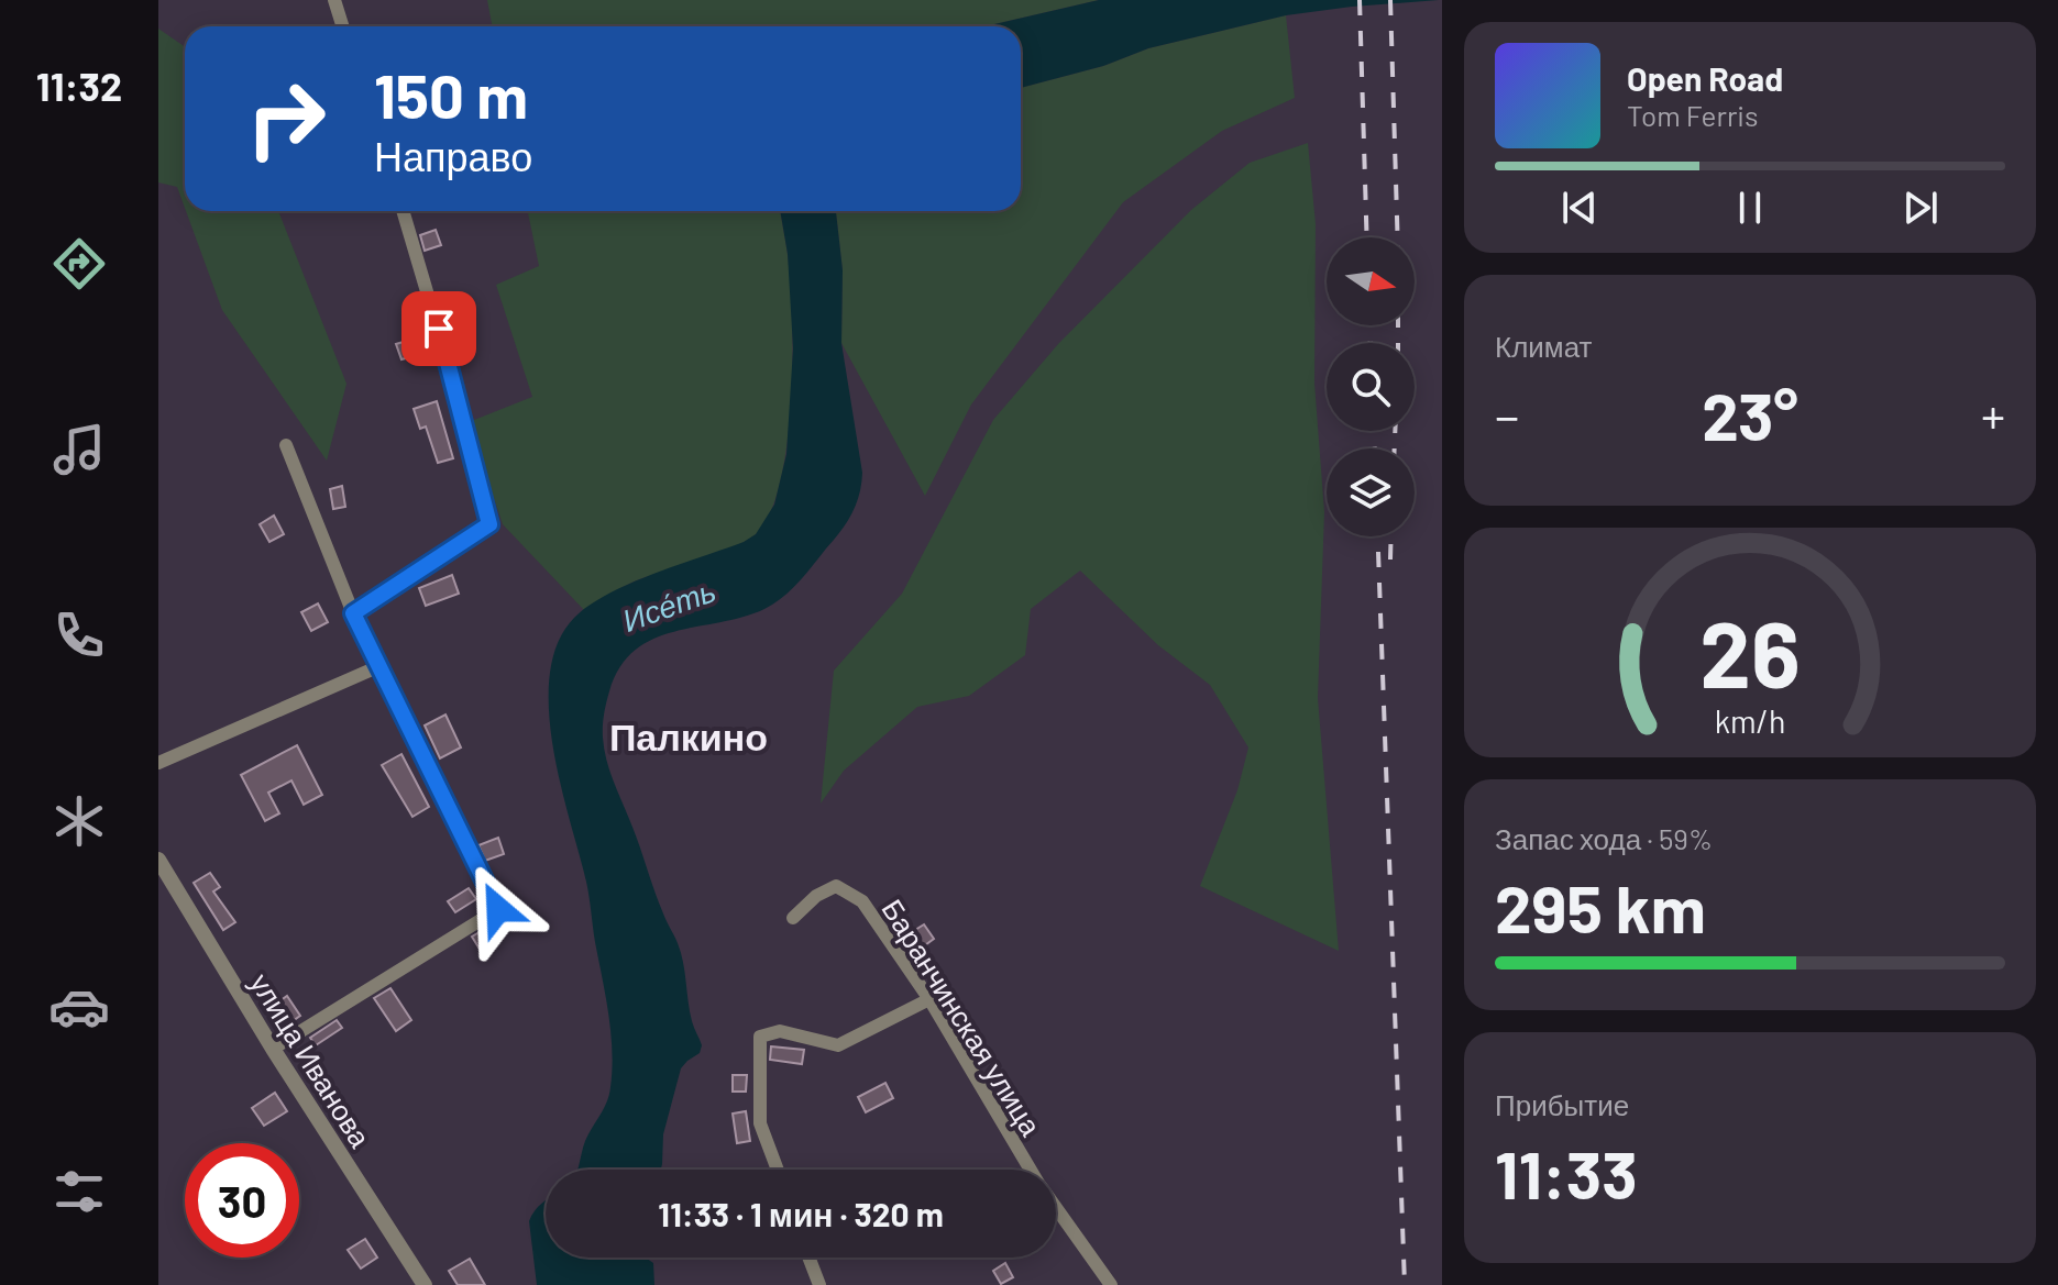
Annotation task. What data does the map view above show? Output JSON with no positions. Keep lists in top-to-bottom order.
{
  "streets": {
    "street": ["Баранчинская улица", "улица Иванова"]
  },
  "districts": ["Палкино"],
  "water": ["Исе́ть"],
  "north": "right",
  "page": {
    "tabs": "11:32",
    "turn": ["150 m", "Направо"],
    "song": ["Open Road", "Tom Ferris"],
    "tile": [
      "Климат",
      ["Запас хода · 59%", "295 km"],
      ["Прибытие", "11:33"]
    ],
    "heat": ["−", "23°", "+"],
    "limit": "30",
    "trip": "11:33 · 1 мин · 320 m",
    "gauge": ["26", "km/h"]
  }
}
